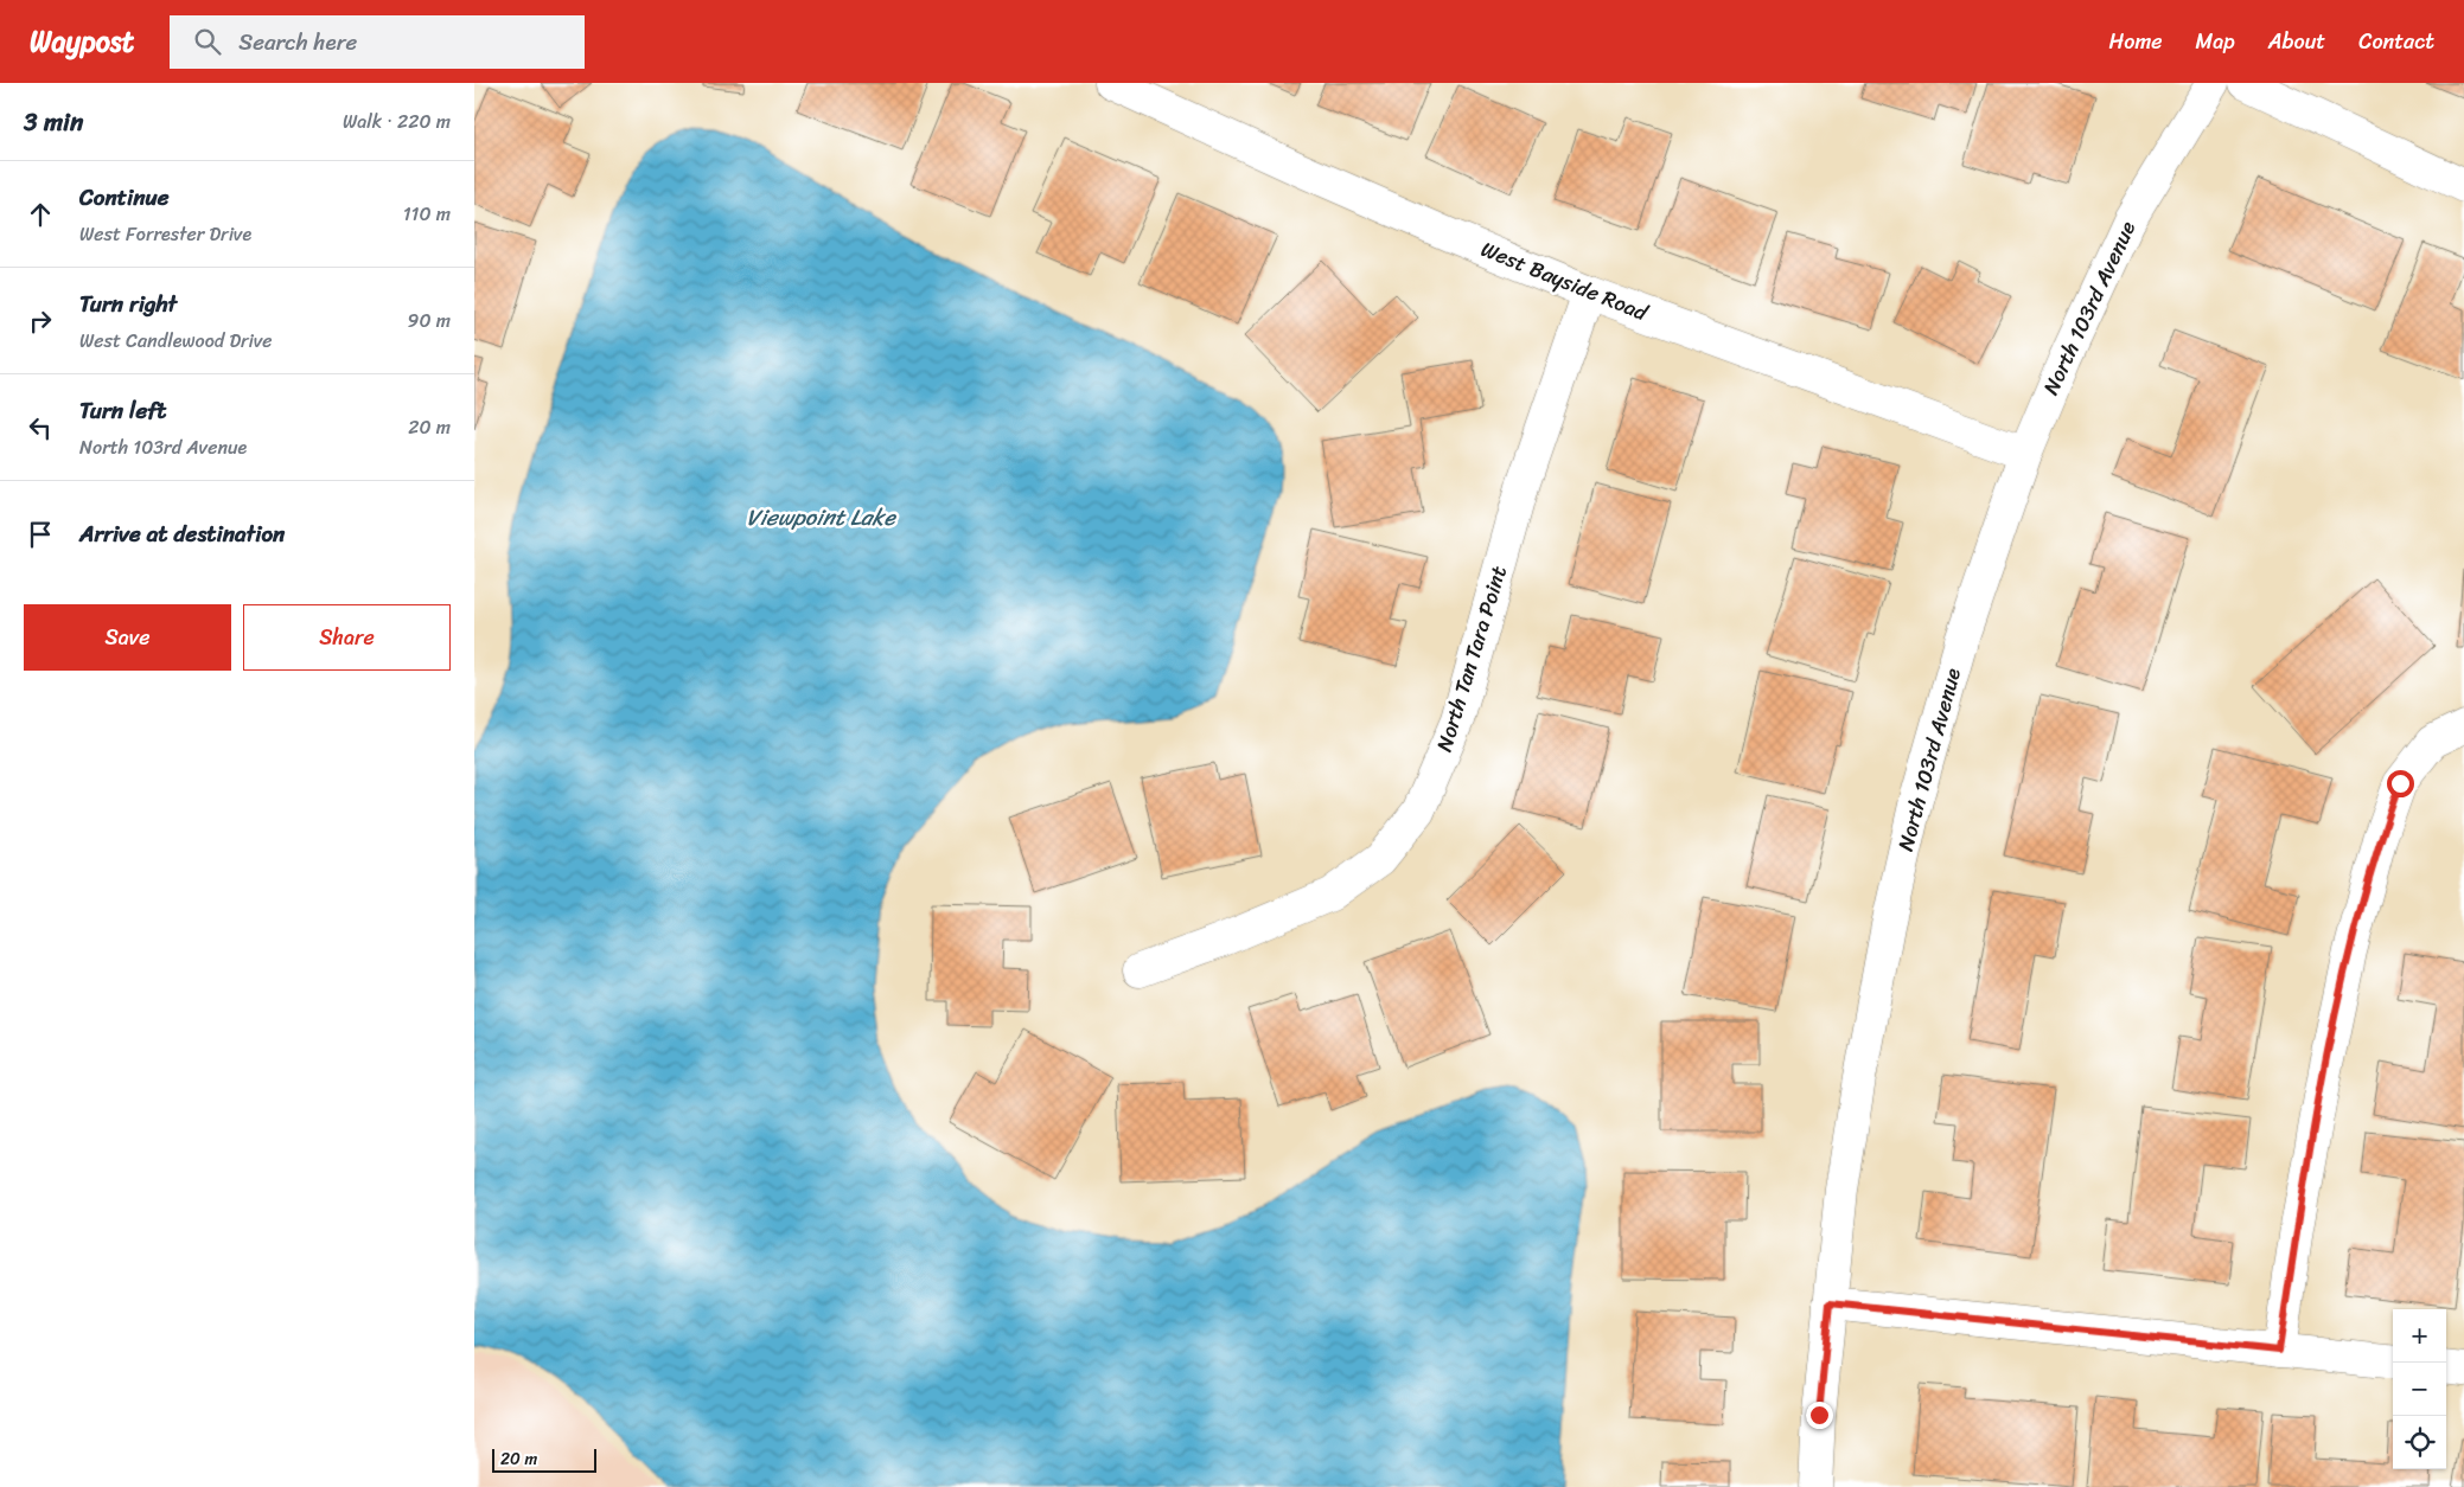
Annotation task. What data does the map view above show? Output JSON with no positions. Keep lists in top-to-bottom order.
{
  "streets": {
    "street": ["West Bayside Road", "North 103rd Avenue", "North Tan Tara Point"]
  },
  "crossings": [
    ["West Bayside Road", "North 103rd Avenue"],
    ["West Bayside Road", "North Tan Tara Point"]
  ],
  "water": ["Viewpoint Lake"],
  "scale_bar": "20 m",
  "page": {
    "header": "Waypost",
    "search": "Search here",
    "nav": [
      "Home",
      "Map",
      "About",
      "Contact"
    ],
    "heading": ["3 min", "Walk · 220 m"],
    "list": [
      ["Continue", "West Forrester Drive", "110 m"],
      ["Turn right", "West Candlewood Drive", "90 m"],
      ["Turn left", "North 103rd Avenue", "20 m"],
      "Arrive at destination"
    ],
    "buttons": ["Save", "Share"],
    "map_buttons": ["+", "−"],
    "scale": "20 m"
  }
}
